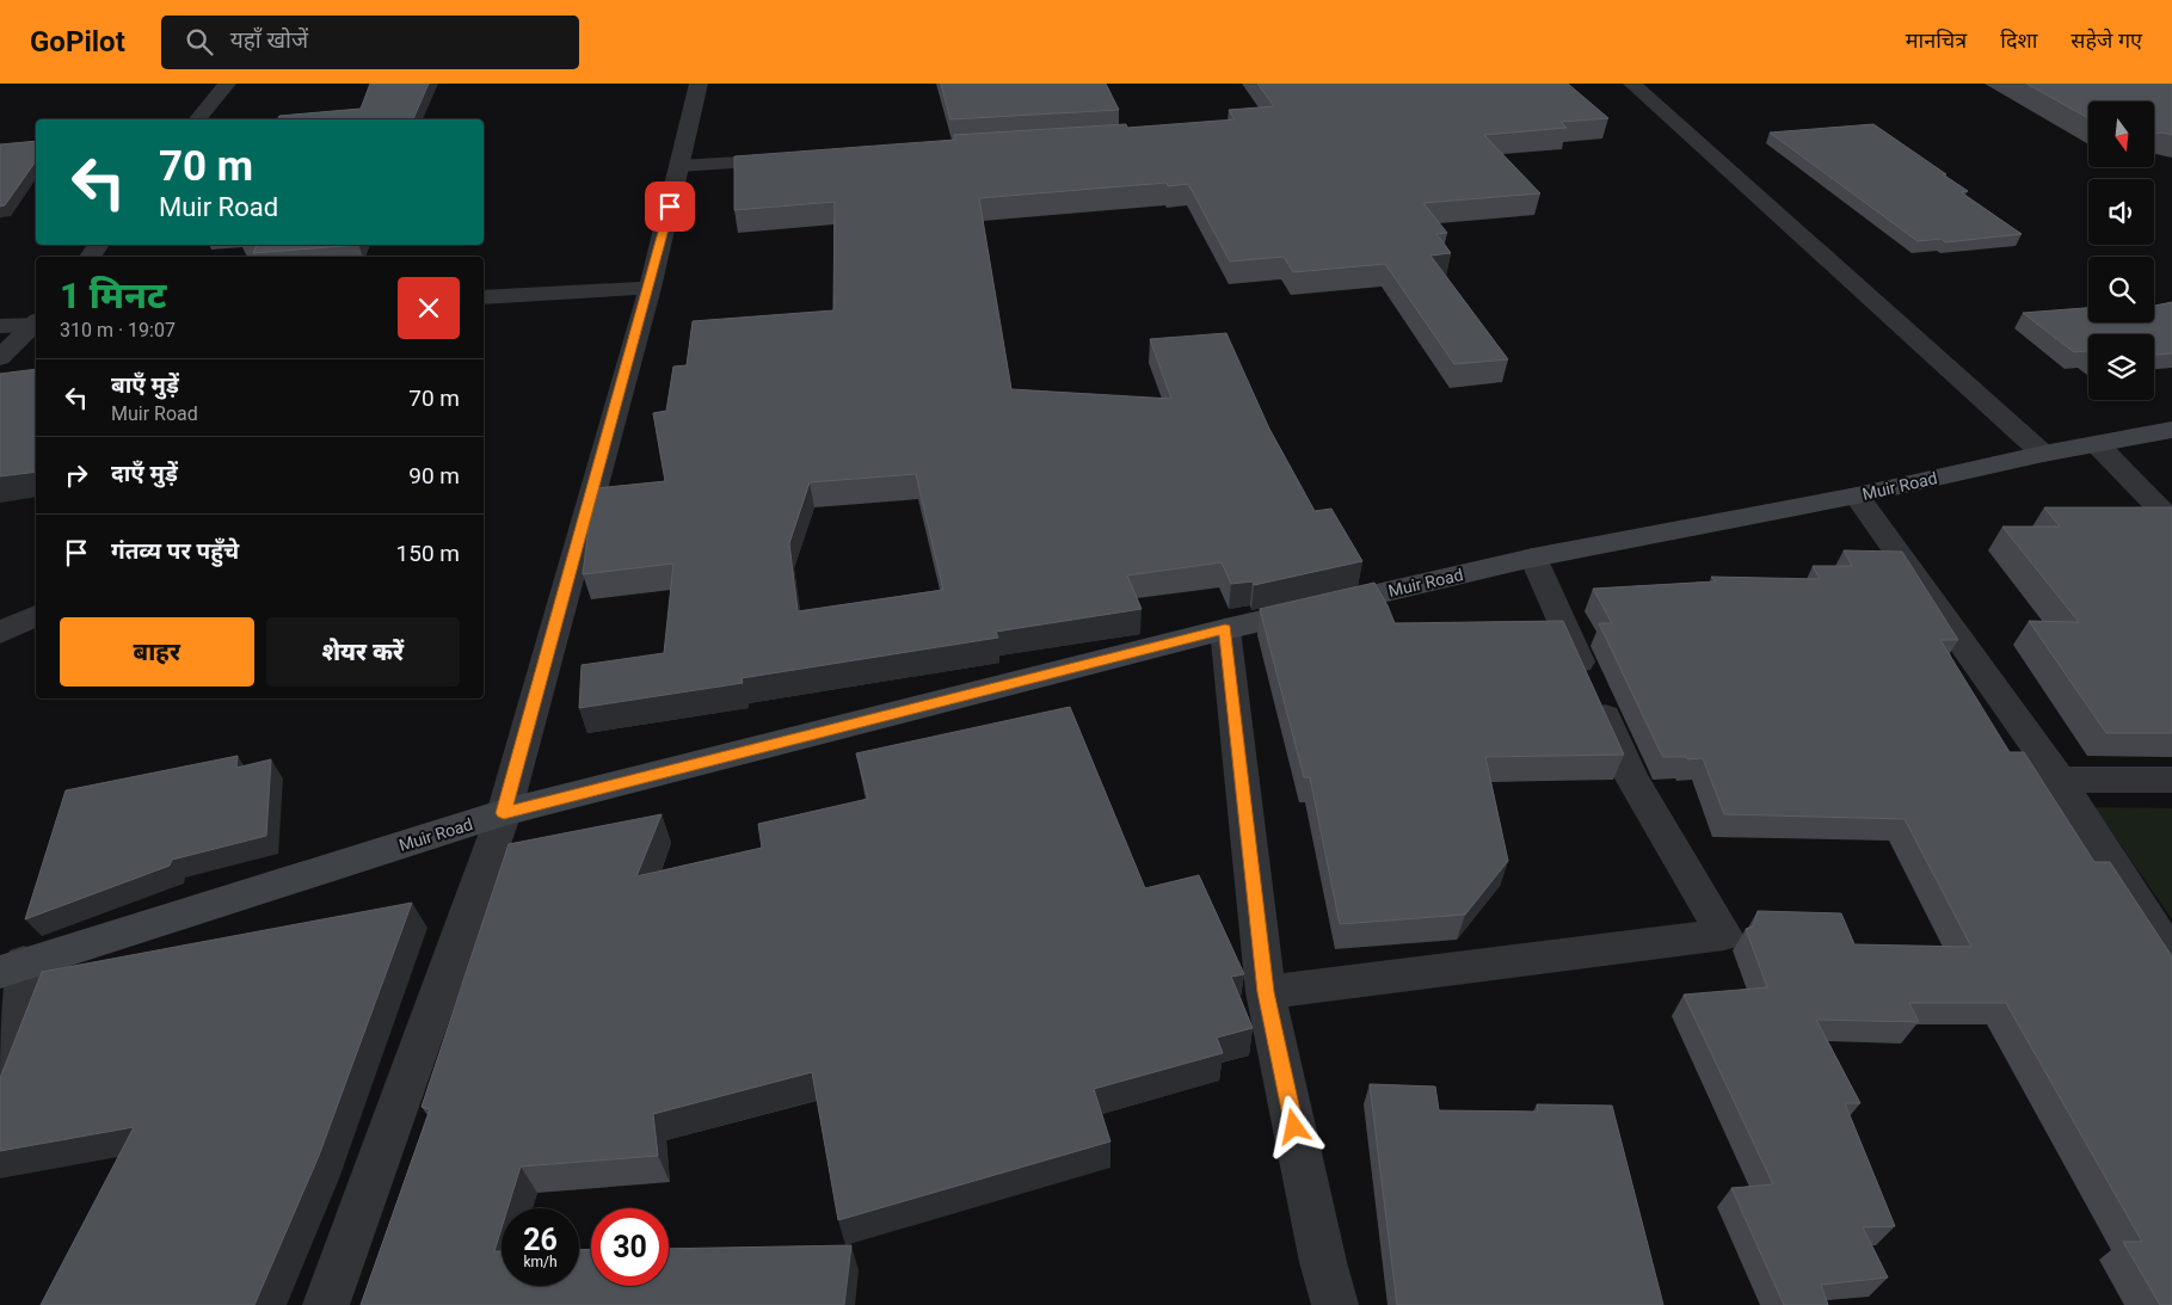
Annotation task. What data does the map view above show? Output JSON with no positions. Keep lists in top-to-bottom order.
{
  "streets": {
    "main road": ["Muir Road"]
  },
  "north": "bottom",
  "page": {
    "header": "GoPilot",
    "search": "यहाँ खोजें",
    "nav": ["मानचित्र", "दिशा", "सहेजे गए"],
    "turn": ["70 m", "Muir Road"],
    "heading": ["1 मिनट", "310 m · 19:07"],
    "list": [
      {
        "name": "बाएँ मुड़ें",
        "note": "Muir Road",
        "value": "70 m"
      },
      {
        "name": "दाएँ मुड़ें",
        "value": "90 m"
      },
      {
        "name": "गंतव्य पर पहुँचे",
        "value": "150 m"
      }
    ],
    "buttons": ["बाहर", "शेयर करें"],
    "speed": "26 km/h",
    "limit": "30"
  }
}
